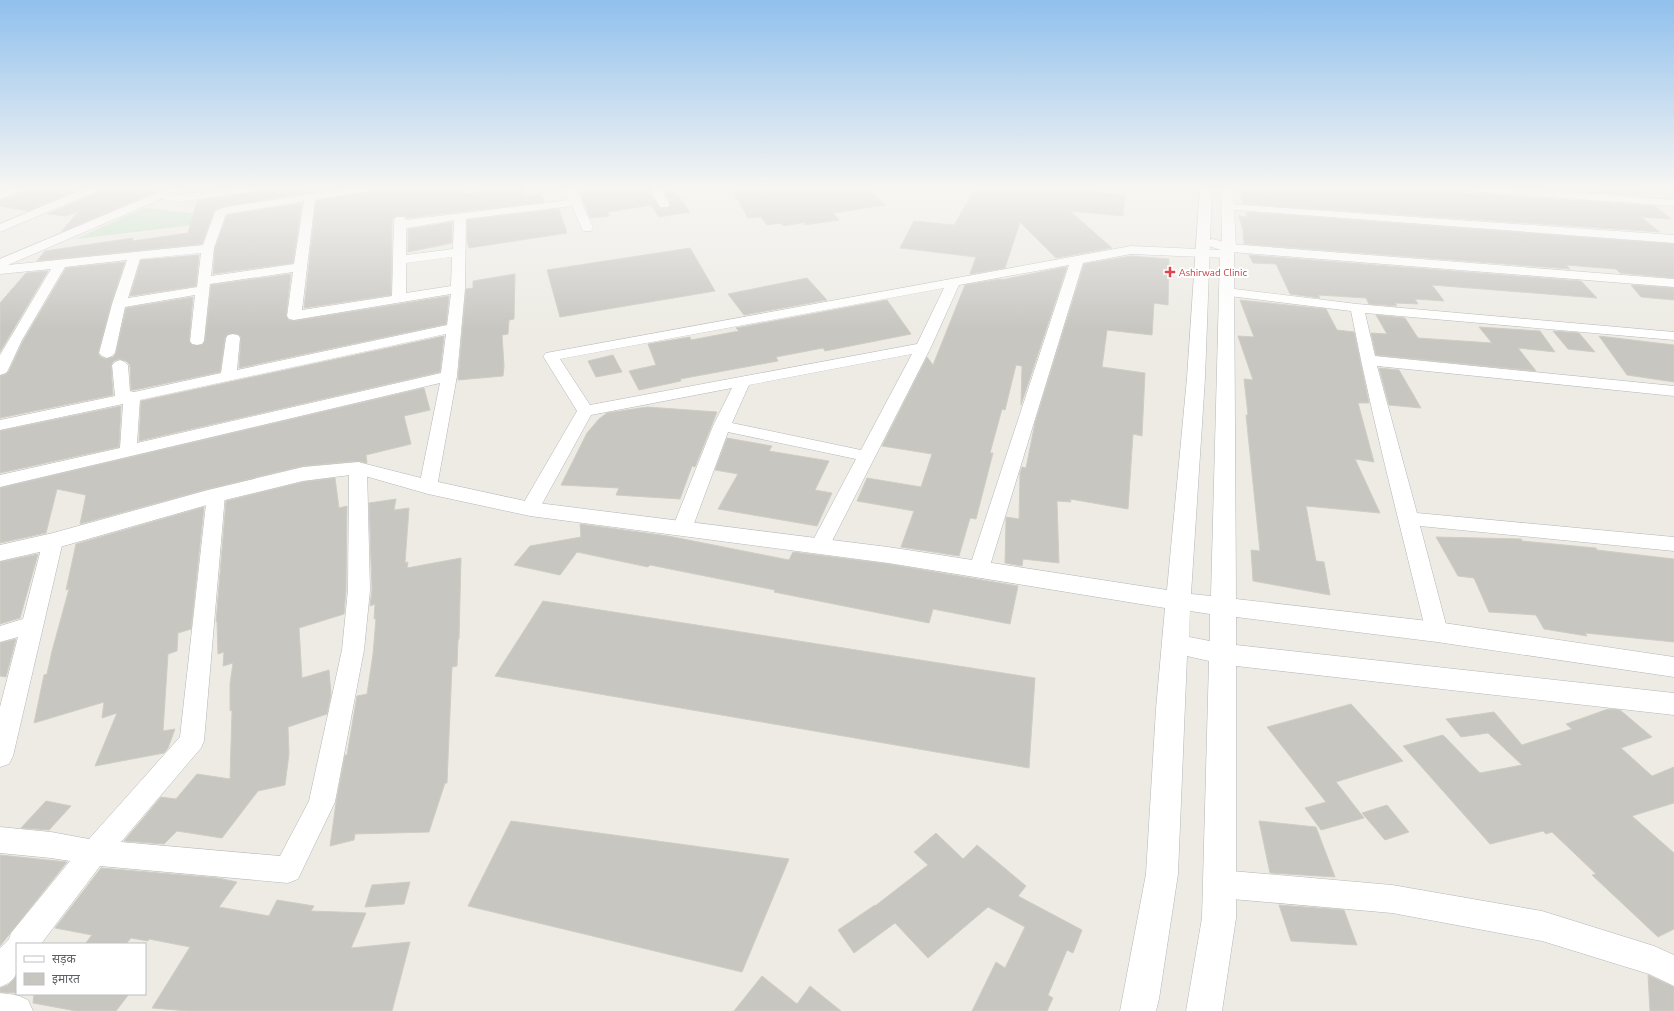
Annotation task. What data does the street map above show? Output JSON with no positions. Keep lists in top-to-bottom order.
{
  "places": {
    "health": ["Ashirwad Clinic"]
  },
  "legend": ["सड़क", "इमारत"]
}
